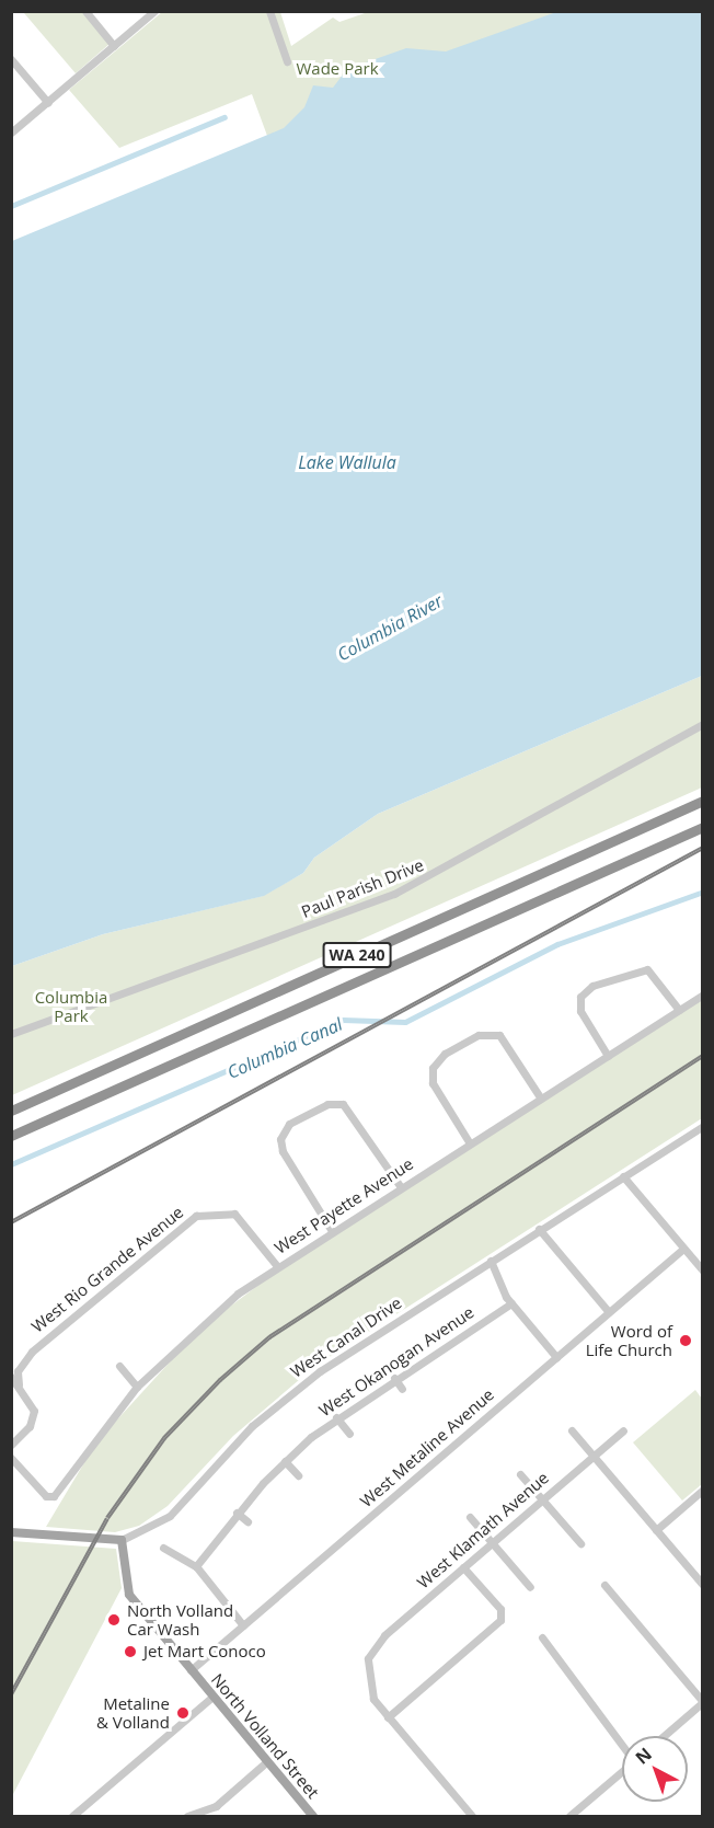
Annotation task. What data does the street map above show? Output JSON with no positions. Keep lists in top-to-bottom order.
{
  "streets": {
    "highway": ["WA 240"],
    "main road": ["North Volland Street"],
    "street": [
      "Paul Parish Drive",
      "West Payette Avenue",
      "West Rio Grande Avenue",
      "West Canal Drive",
      "West Okanogan Avenue",
      "West Metaline Avenue",
      "West Klamath Avenue"
    ]
  },
  "crossings": [
    ["West Payette Avenue", "West Rio Grande Avenue"],
    ["West Canal Drive", "North Volland Street"],
    ["West Metaline Avenue", "North Volland Street"]
  ],
  "water": ["Lake Wallula", "Columbia River", "Columbia Canal"],
  "parks": ["Wade Park", "Columbia Park"],
  "places": [
    "Word of Life Church",
    "North Volland Car Wash",
    "Jet Mart Conoco",
    "Metaline & Volland"
  ],
  "north": "top left"
}
